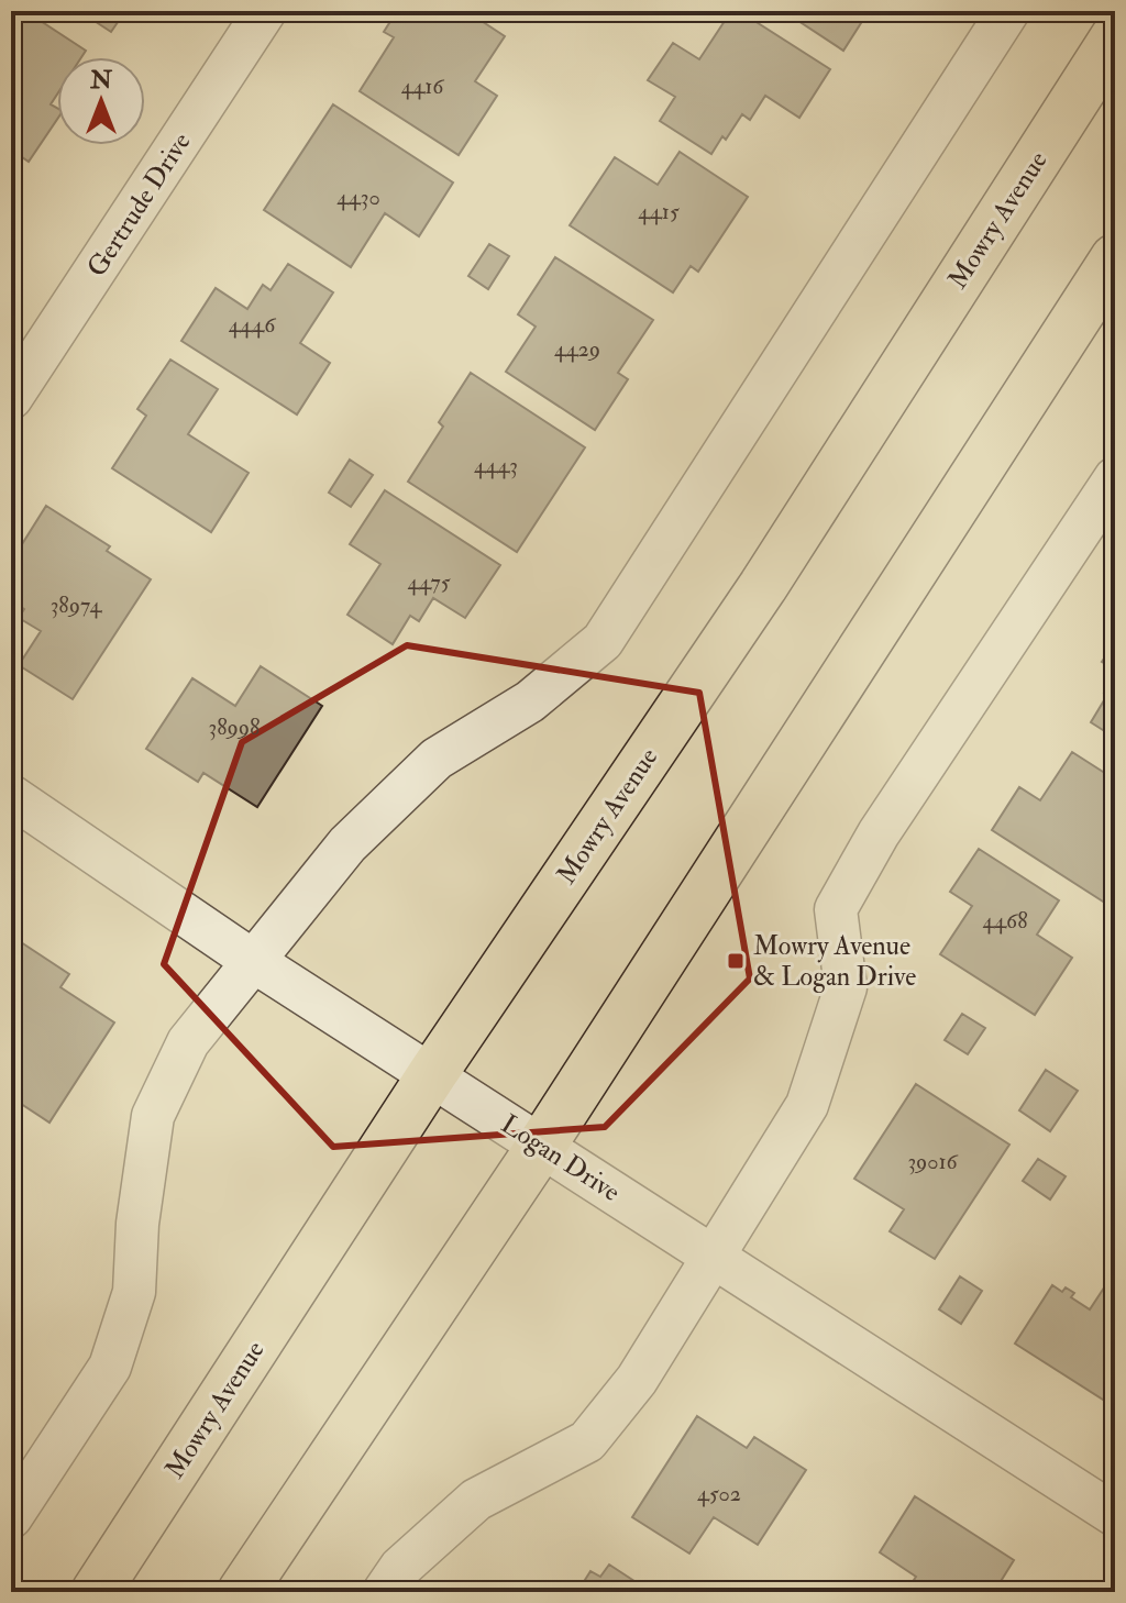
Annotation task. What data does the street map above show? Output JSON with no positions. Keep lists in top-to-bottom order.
{
  "streets": {
    "main road": ["Mowry Avenue"],
    "street": ["Gertrude Drive", "Logan Drive"]
  },
  "crossings": [
    ["Mowry Avenue", "Logan Drive"]
  ],
  "places": {
    "transit": ["Mowry Avenue & Logan Drive"]
  },
  "house_numbers": [
    "4416",
    "4430",
    "4415",
    "4446",
    "4429",
    "4443",
    "4475",
    "38974",
    "38998",
    "4468",
    "39016",
    "4502"
  ],
  "north": "top"
}
